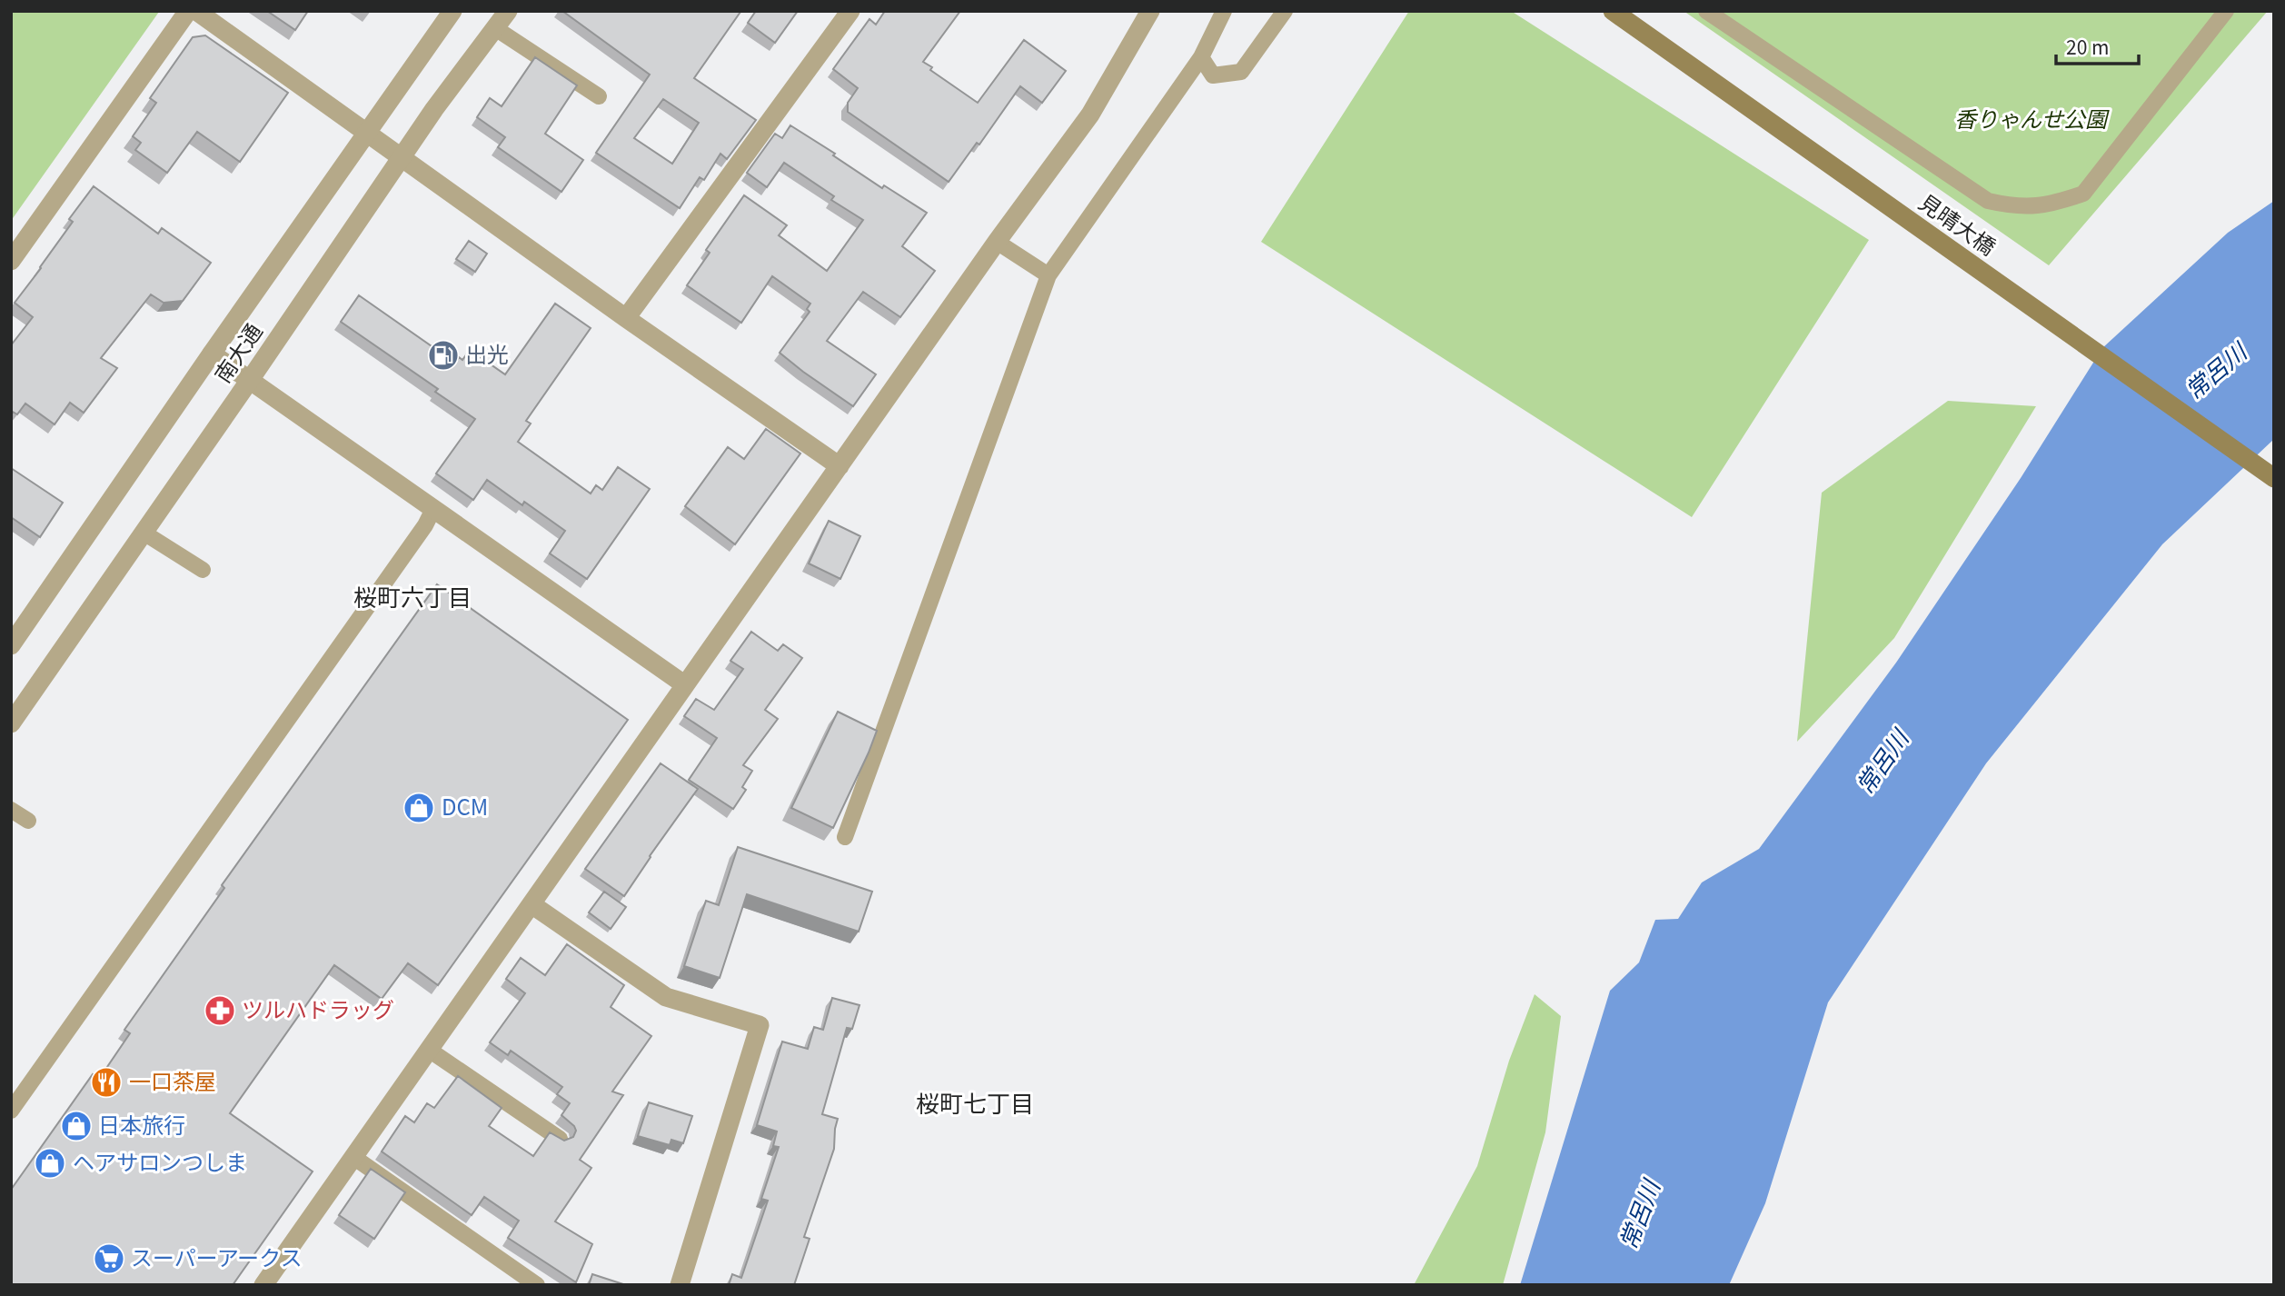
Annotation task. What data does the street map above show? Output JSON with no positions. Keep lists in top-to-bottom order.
{
  "streets": {
    "main road": ["見晴大橋"],
    "street": ["南大通"]
  },
  "districts": ["桜町六丁目", "桜町七丁目"],
  "water": ["常呂川"],
  "parks": ["香りゃんせ公園"],
  "places": {
    "fuel station": ["出光"],
    "shop": ["DCM", "日本旅行", "ヘアサロンつしま"],
    "pharmacy": ["ツルハドラッグ"],
    "restaurant": ["一口茶屋"],
    "supermarket": ["スーパーアークス"]
  },
  "scale_bar": "20 m"
}
